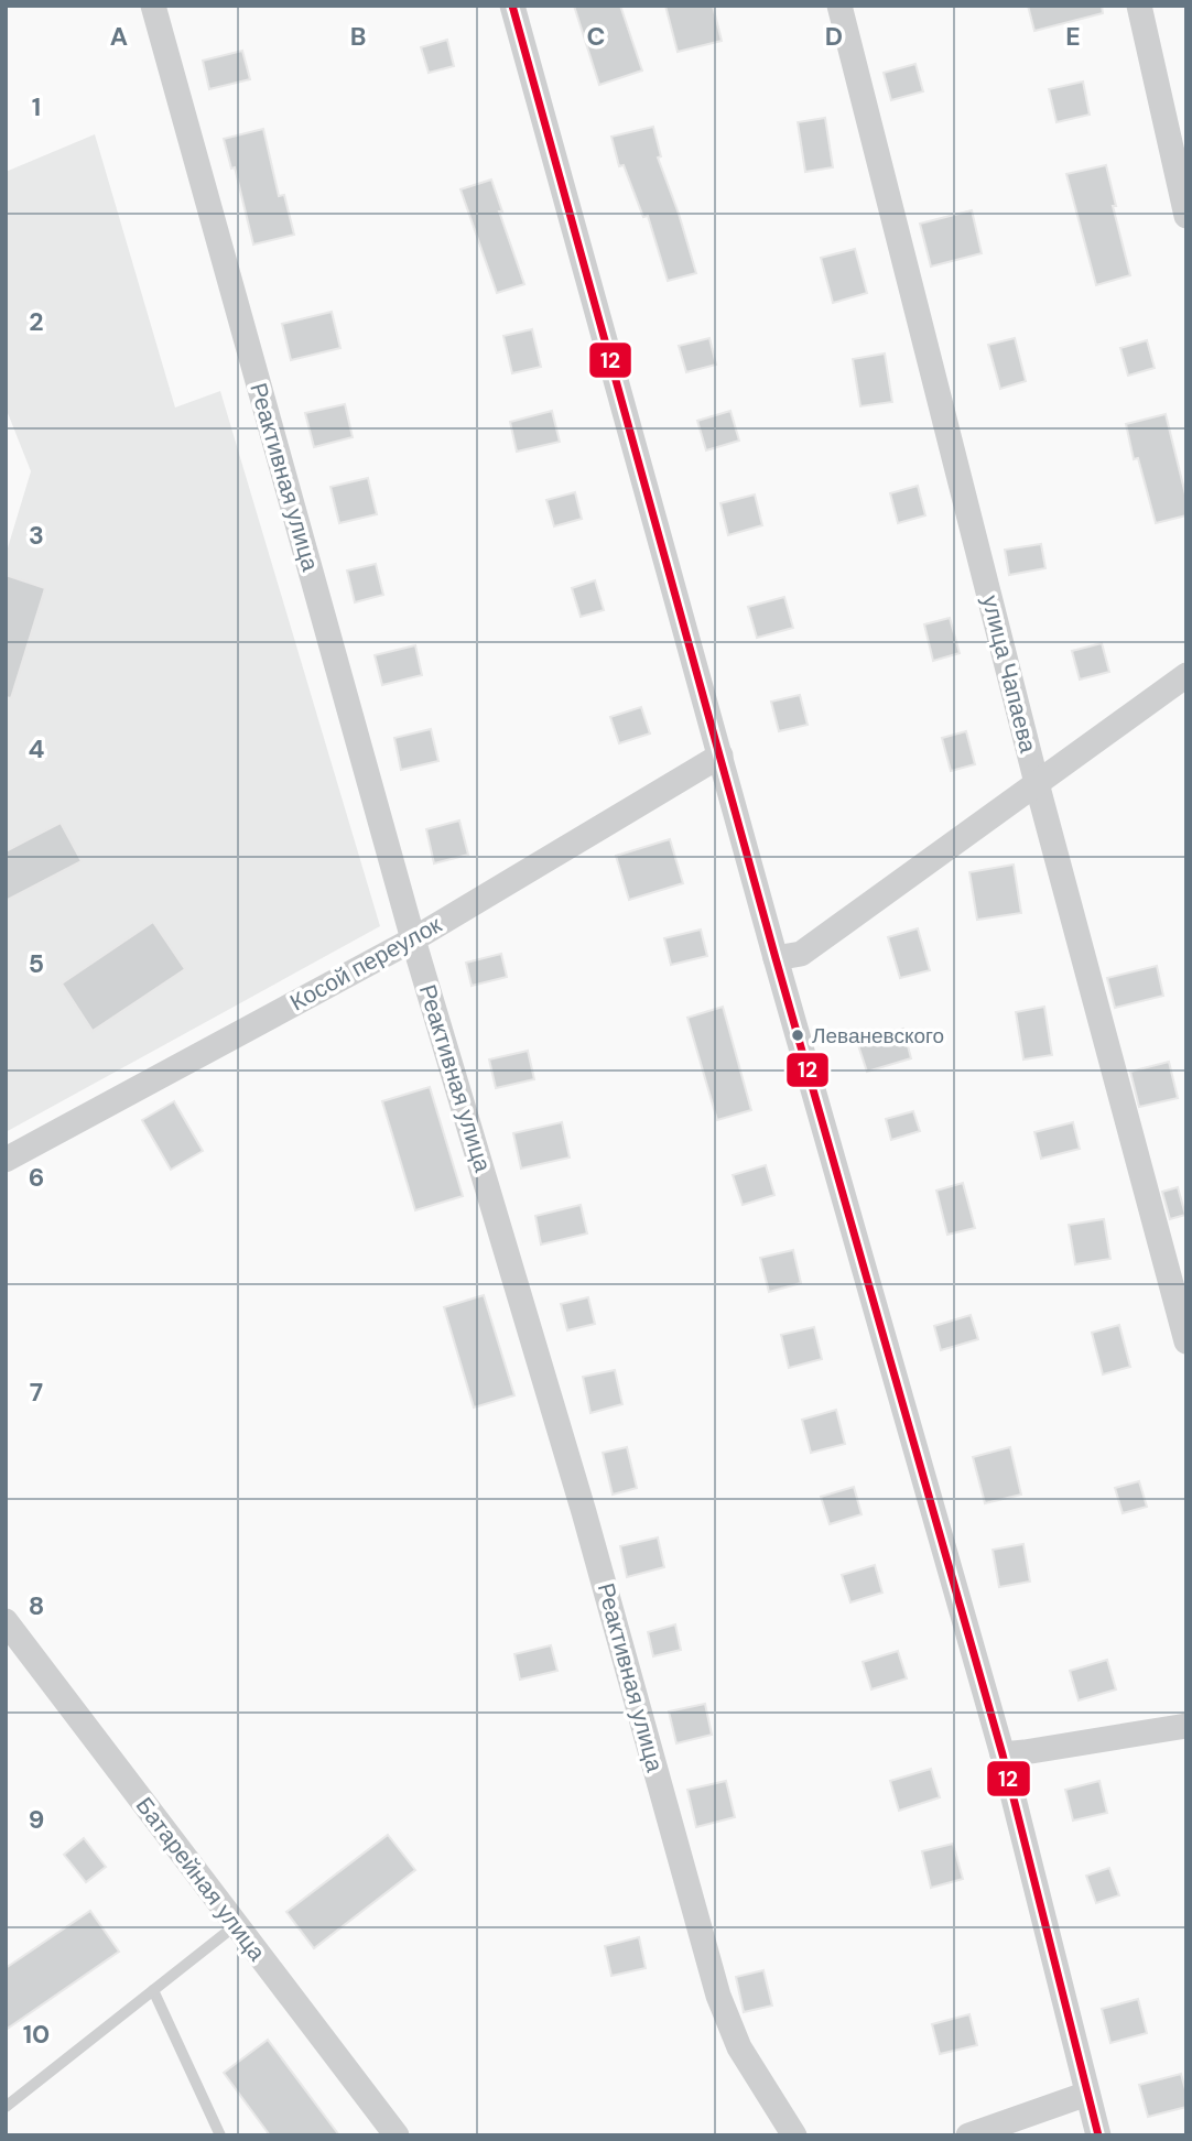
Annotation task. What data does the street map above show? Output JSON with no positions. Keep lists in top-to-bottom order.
{
  "streets": {
    "street": [
      "Реактивная улица",
      "улица Чапаева",
      "Косой переулок",
      "Батарейная улица"
    ]
  },
  "crossings": [
    ["Реактивная улица", "Косой переулок"]
  ],
  "places": ["Леваневского"],
  "lines": ["transit line 12"],
  "grid": {
    "columns": [
      "A",
      "B",
      "C",
      "D",
      "E"
    ],
    "rows": [
      "1",
      "2",
      "3",
      "4",
      "5",
      "6",
      "7",
      "8",
      "9",
      "10"
    ]
  }
}
